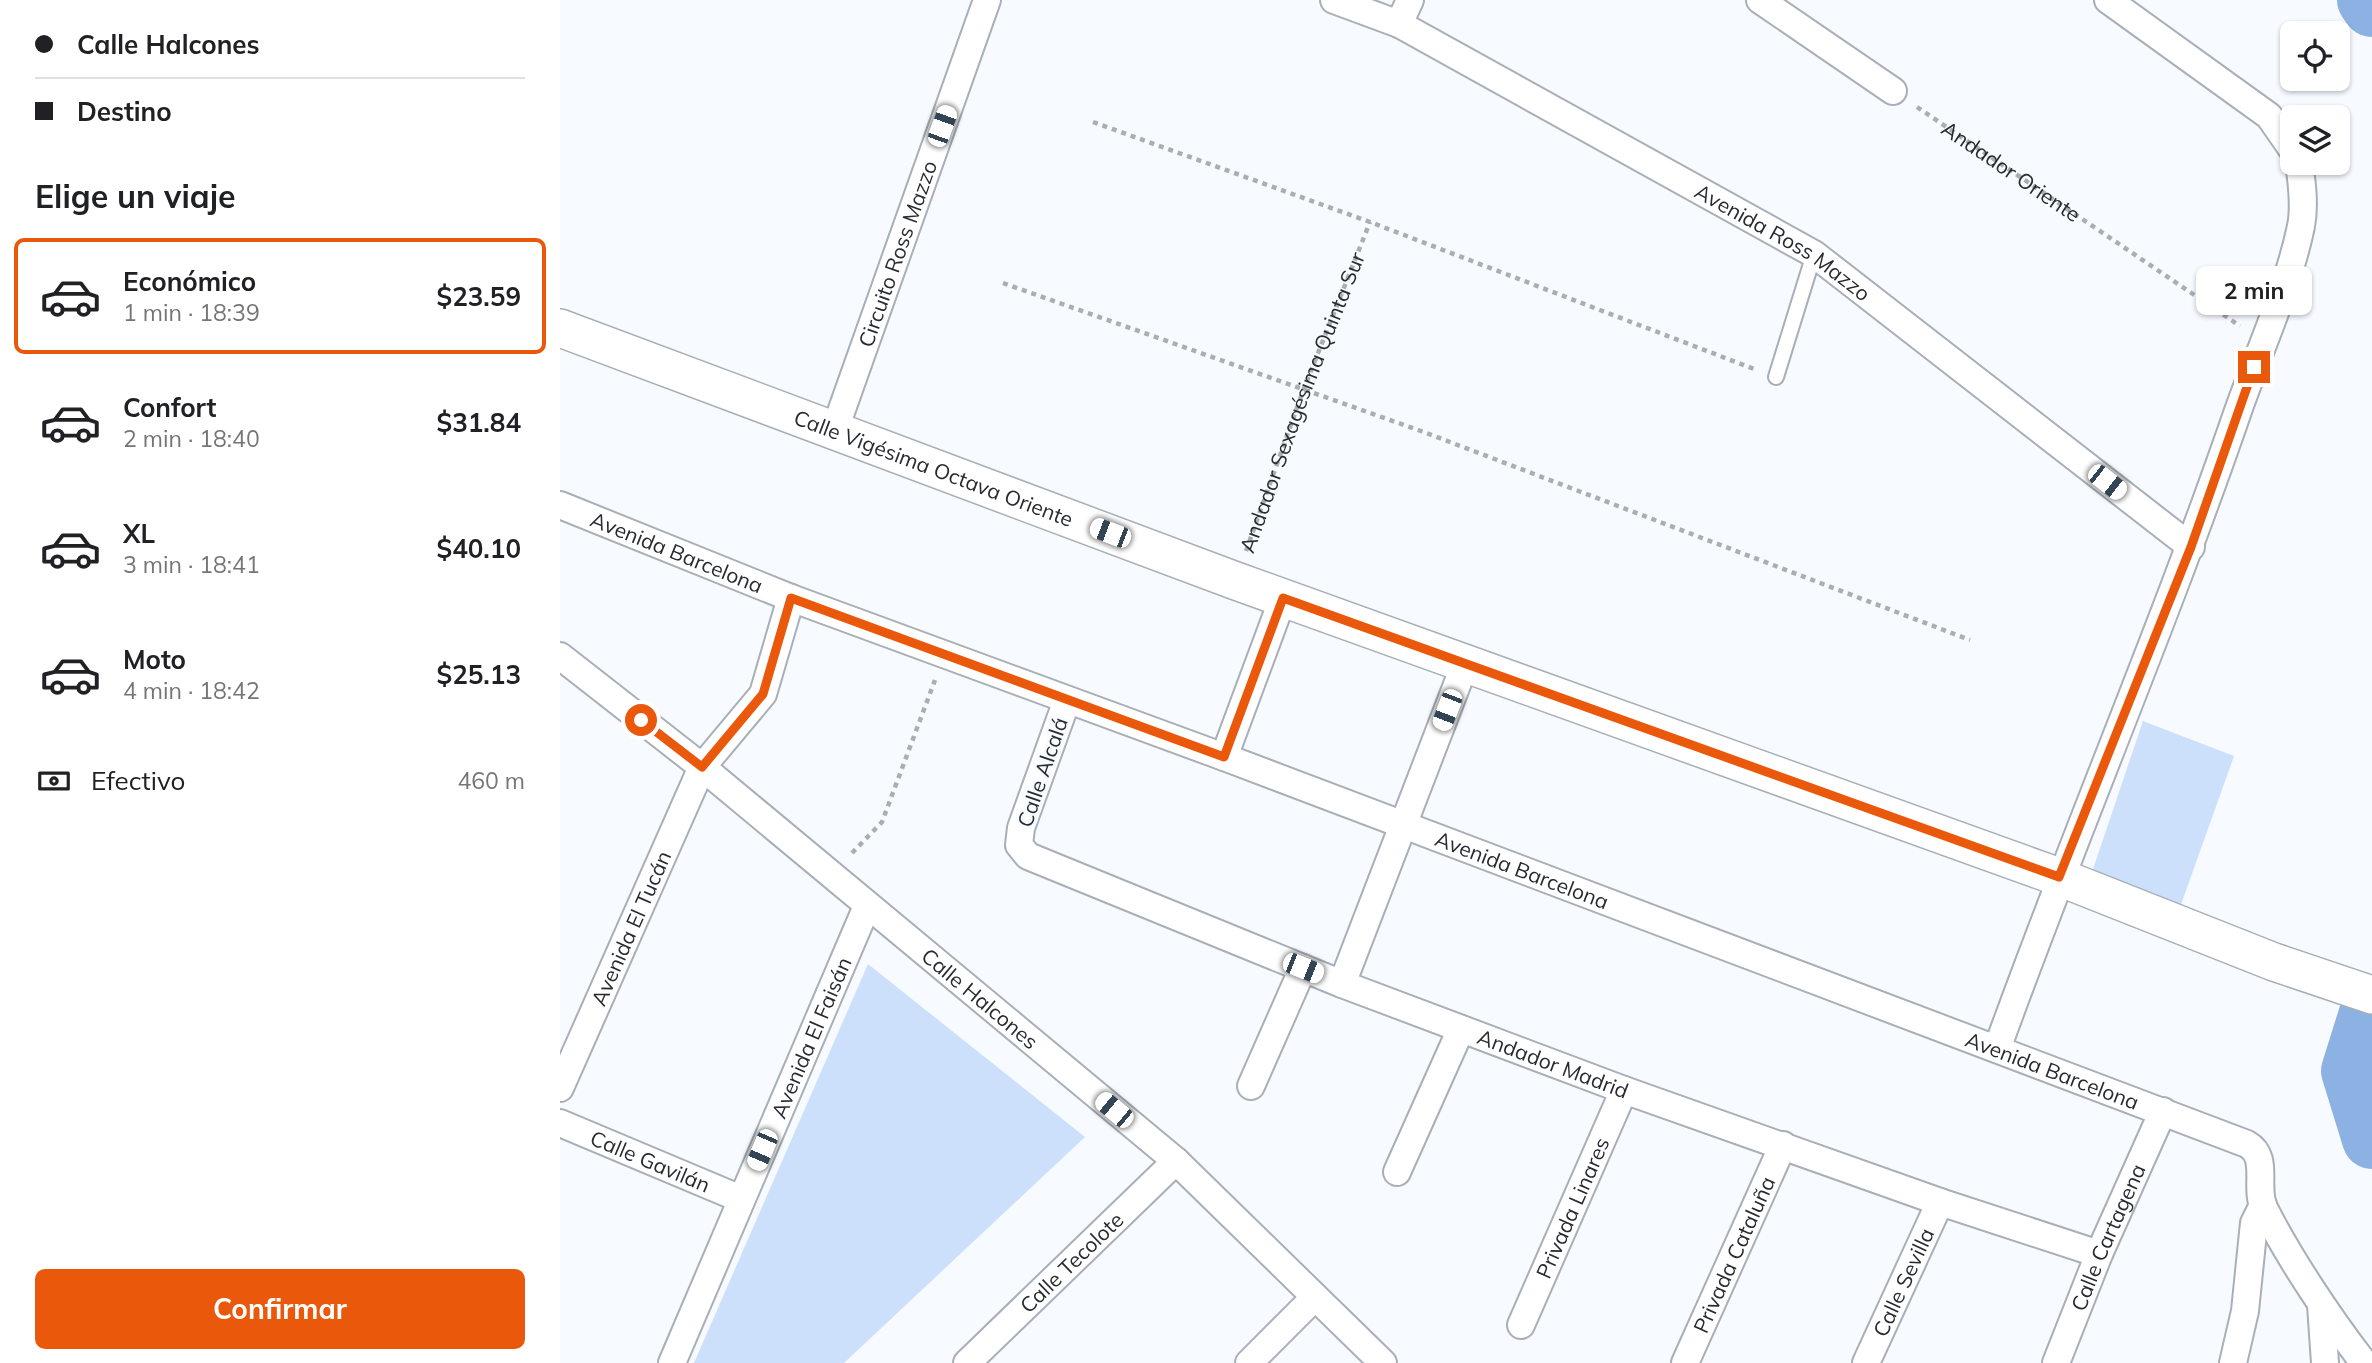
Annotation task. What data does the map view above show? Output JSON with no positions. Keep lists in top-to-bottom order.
{
  "streets": {
    "main road": ["Calle Vigésima Octava Oriente"],
    "street": [
      "Avenida Ross Mazzo",
      "Circuito Ross Mazzo",
      "Avenida Barcelona",
      "Calle Alcalá",
      "Avenida El Tucán",
      "Calle Halcones",
      "Avenida El Faisán",
      "Andador Madrid",
      "Calle Gavilán",
      "Privada Linares",
      "Calle Cartagena",
      "Privada Cataluña",
      "Calle Tecolote",
      "Calle Sevilla"
    ],
    "path": ["Andador Oriente", "Andador Sexagésima Quinta Sur"]
  },
  "crossings": [
    ["Circuito Ross Mazzo", "Calle Vigésima Octava Oriente"],
    ["Andador Sexagésima Quinta Sur", "Calle Vigésima Octava Oriente"],
    ["Avenida Barcelona", "Calle Alcalá"],
    ["Avenida Barcelona", "Avenida El Tucán"],
    ["Avenida Barcelona", "Calle Cartagena"],
    ["Calle Alcalá", "Andador Madrid"],
    ["Avenida El Tucán", "Calle Halcones"],
    ["Calle Halcones", "Avenida El Faisán"],
    ["Calle Halcones", "Calle Tecolote"],
    ["Avenida El Faisán", "Calle Gavilán"],
    ["Andador Madrid", "Privada Linares"],
    ["Andador Madrid", "Calle Cartagena"],
    ["Andador Madrid", "Privada Cataluña"],
    ["Andador Madrid", "Calle Sevilla"]
  ],
  "page": {
    "banner": ["Calle Halcones", "Destino"],
    "heading": "Elige un viaje",
    "list": [
      {
        "name": "Económico",
        "note": "1 min · 18:39",
        "value": "$23.59"
      },
      {
        "name": "Confort",
        "note": "2 min · 18:40",
        "value": "$31.84"
      },
      {
        "name": "XL",
        "note": "3 min · 18:41",
        "value": "$40.10"
      },
      {
        "name": "Moto",
        "note": "4 min · 18:42",
        "value": "$25.13"
      }
    ],
    "bubble": "2 min",
    "pay": ["Efectivo", "460 m"],
    "buttons": "Confirmar"
  }
}
